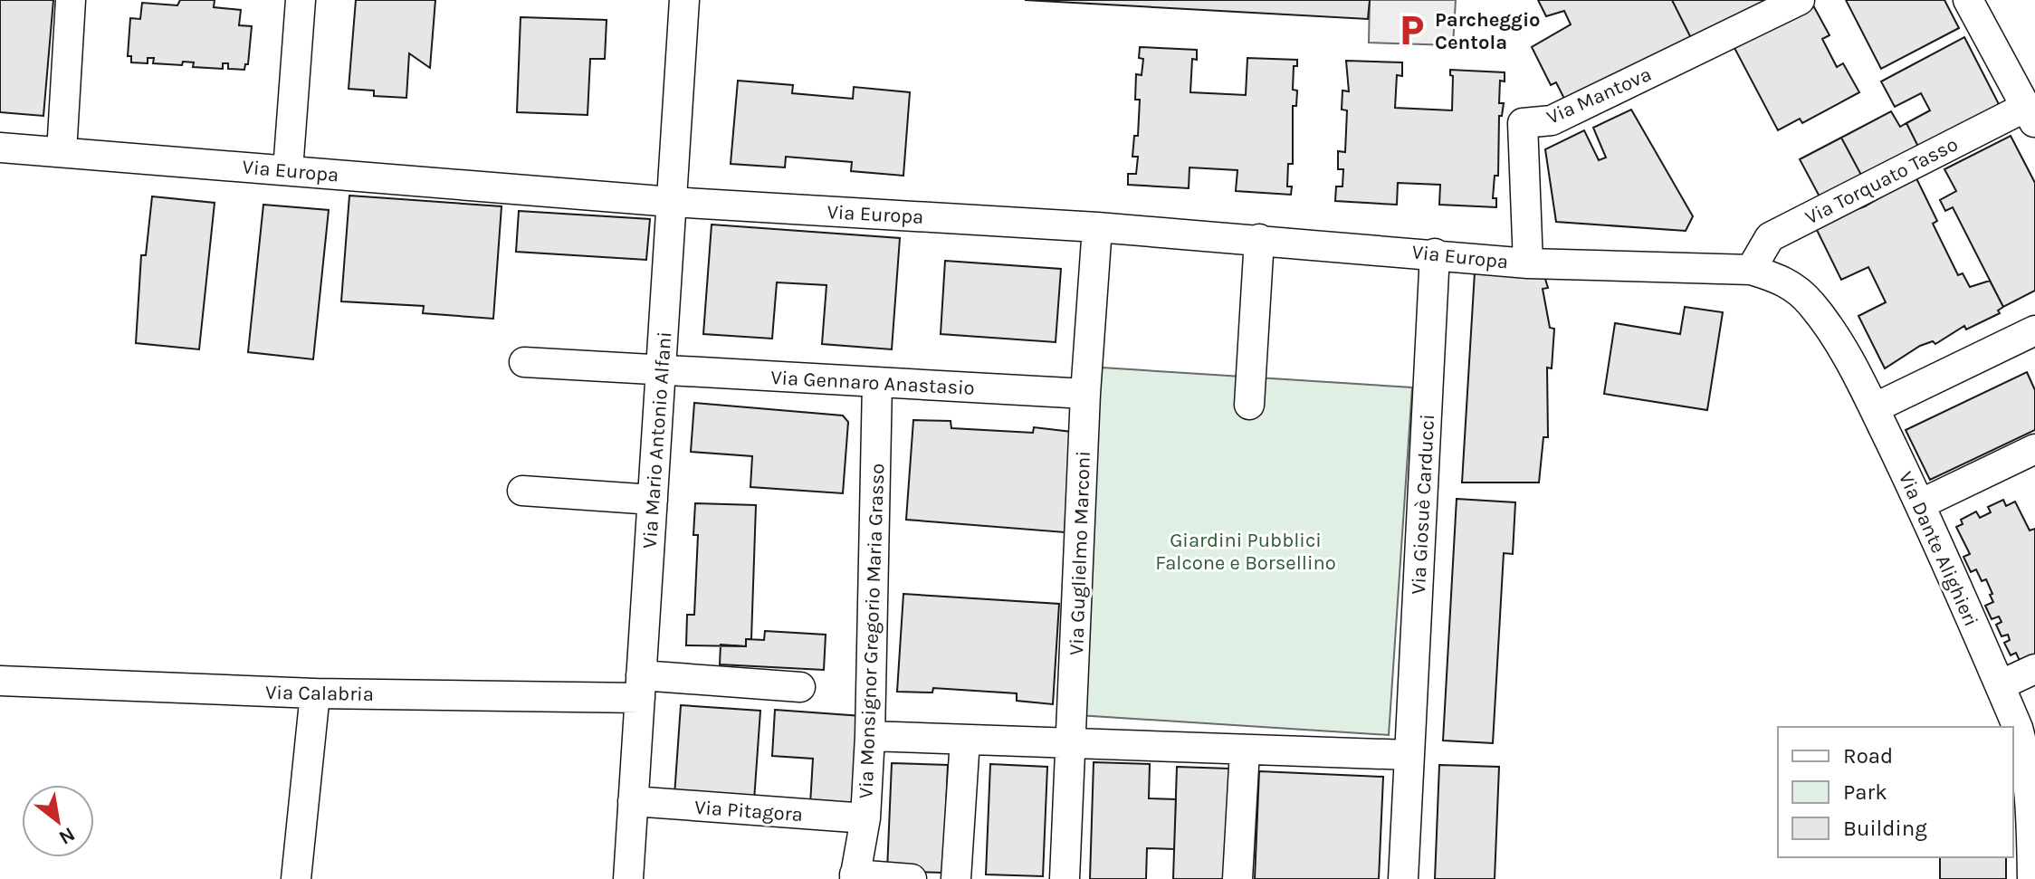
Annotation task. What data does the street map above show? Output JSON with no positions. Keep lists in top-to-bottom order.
{
  "streets": {
    "street": [
      "Via Mantova",
      "Via Europa",
      "Via Torquato Tasso",
      "Via Gennaro Anastasio",
      "Via Mario Antonio Alfani",
      "Via Giosuè Carducci",
      "Via Dante Alighieri",
      "Via Guglielmo Marconi",
      "Via Monsignor Gregorio Maria Grasso",
      "Via Calabria",
      "Via Pitagora"
    ]
  },
  "crossings": [
    ["Via Mantova", "Via Europa"],
    ["Via Europa", "Via Torquato Tasso"],
    ["Via Europa", "Via Mario Antonio Alfani"],
    ["Via Europa", "Via Giosuè Carducci"],
    ["Via Europa", "Via Dante Alighieri"],
    ["Via Europa", "Via Guglielmo Marconi"],
    ["Via Torquato Tasso", "Via Dante Alighieri"],
    ["Via Gennaro Anastasio", "Via Mario Antonio Alfani"],
    ["Via Gennaro Anastasio", "Via Guglielmo Marconi"],
    ["Via Gennaro Anastasio", "Via Monsignor Gregorio Maria Grasso"],
    ["Via Mario Antonio Alfani", "Via Calabria"],
    ["Via Mario Antonio Alfani", "Via Pitagora"],
    ["Via Monsignor Gregorio Maria Grasso", "Via Pitagora"]
  ],
  "parks": ["Giardini Pubblici Falcone e Borsellino"],
  "places": {
    "parking": ["Parcheggio Centola"]
  },
  "legend": ["Road", "Park", "Building"],
  "north": "bottom right"
}
